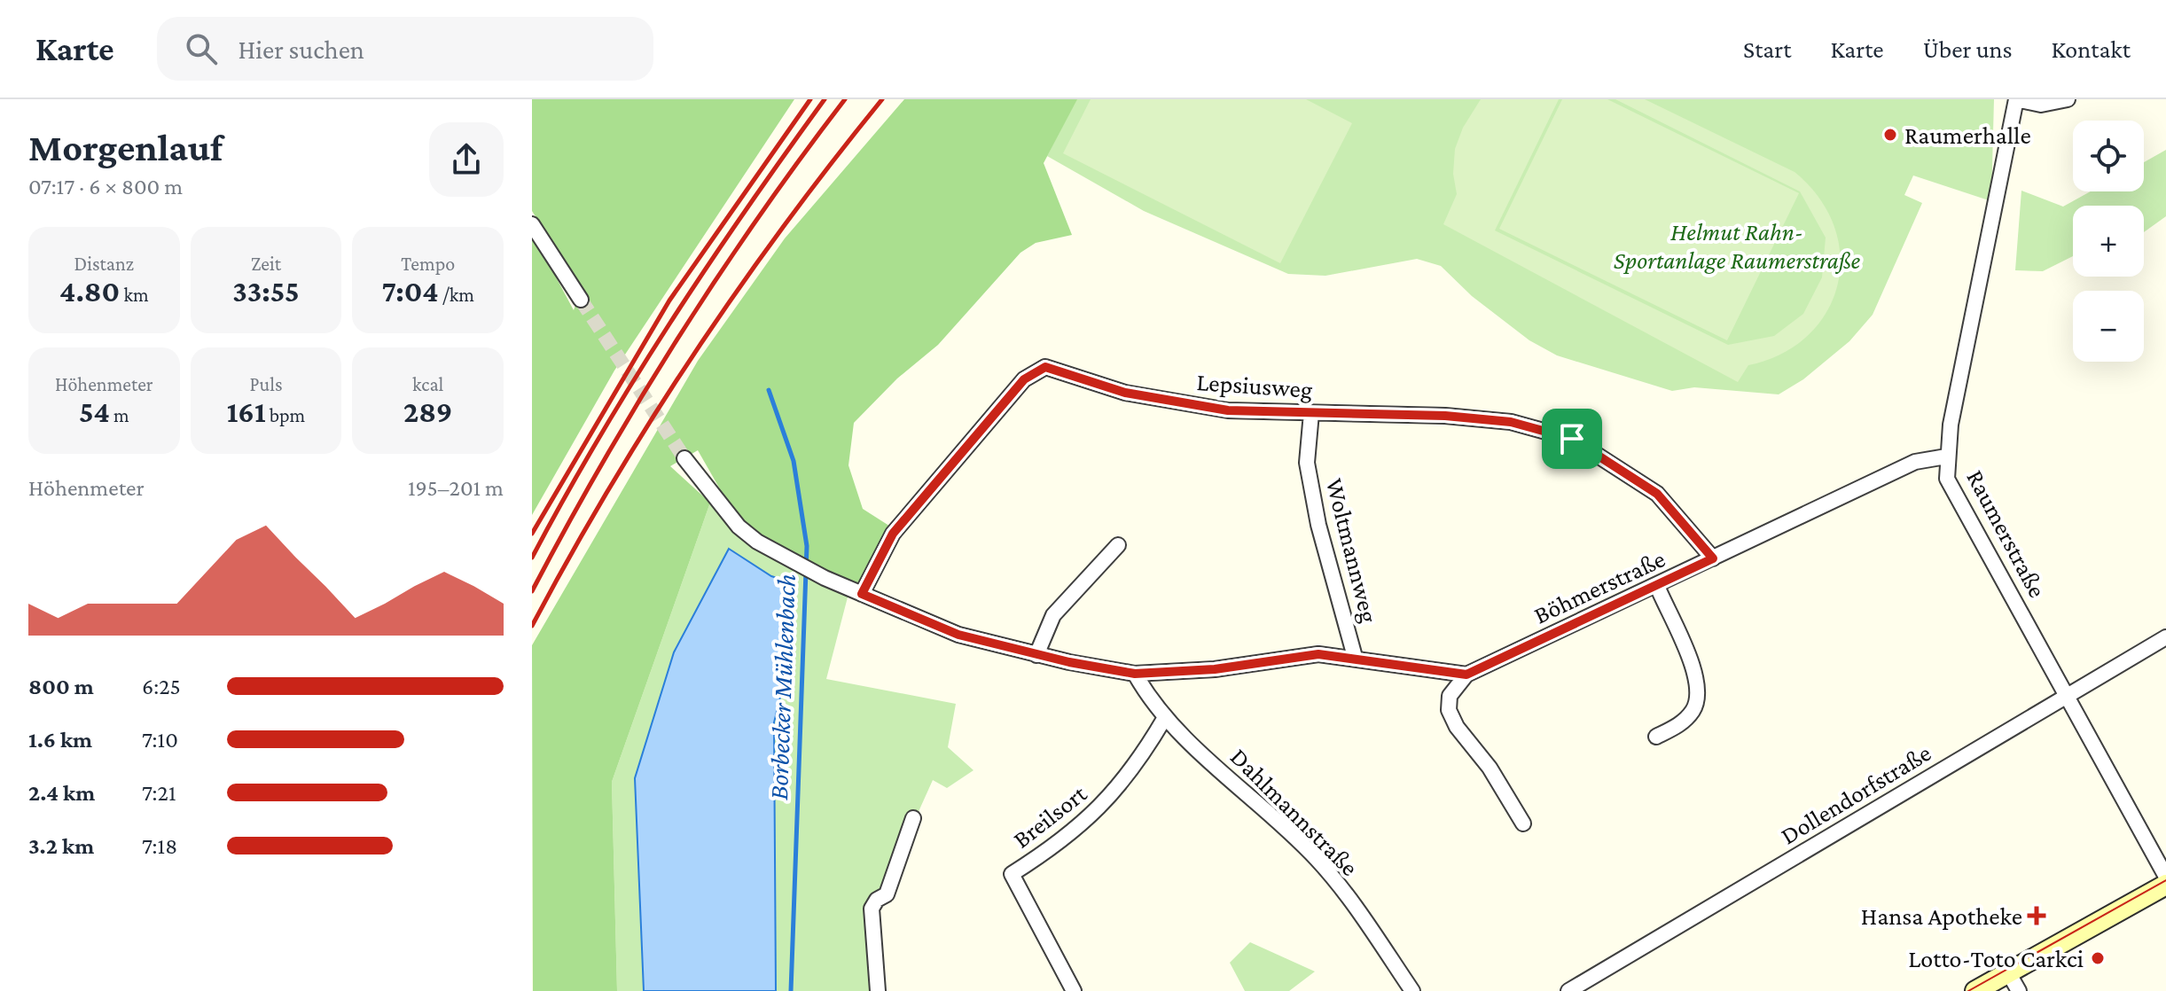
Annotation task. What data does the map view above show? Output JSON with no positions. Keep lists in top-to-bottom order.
{
  "streets": {
    "street": [
      "Lepsiusweg",
      "Raumerstraße",
      "Woltmannweg",
      "Böhmerstraße",
      "Dollendorfstraße",
      "Dahlmannstraße",
      "Breilsort"
    ]
  },
  "crossings": [
    ["Lepsiusweg", "Woltmannweg"],
    ["Lepsiusweg", "Böhmerstraße"],
    ["Raumerstraße", "Böhmerstraße"],
    ["Raumerstraße", "Dollendorfstraße"],
    ["Dahlmannstraße", "Breilsort"]
  ],
  "water": ["Borbecker Mühlenbach"],
  "parks": ["Helmut Rahn- Sportanlage Raumerstraße"],
  "places": {
    "other": ["Raumerhalle", "Lotto-Toto Carkci"],
    "health": ["Hansa Apotheke"]
  },
  "page": {
    "header": "Karte",
    "search": "Hier suchen",
    "nav": [
      "Start",
      "Karte",
      "Über uns",
      "Kontakt"
    ],
    "heading": ["Morgenlauf", "07:17 · 6 × 800 m"],
    "map_buttons": ["+", "−"],
    "stats": [
      ["Distanz", "4.80 km"],
      ["Zeit", "33:55"],
      ["Tempo", "7:04 /km"],
      ["Höhenmeter", "54 m"],
      ["Puls", "161 bpm"],
      ["kcal", "289"]
    ],
    "chart": ["Höhenmeter", "195–201 m"],
    "list": [
      {
        "name": "800 m",
        "note": "6:25"
      },
      {
        "name": "1.6 km",
        "note": "7:10"
      },
      {
        "name": "2.4 km",
        "note": "7:21"
      },
      {
        "name": "3.2 km",
        "note": "7:18"
      }
    ]
  }
}
